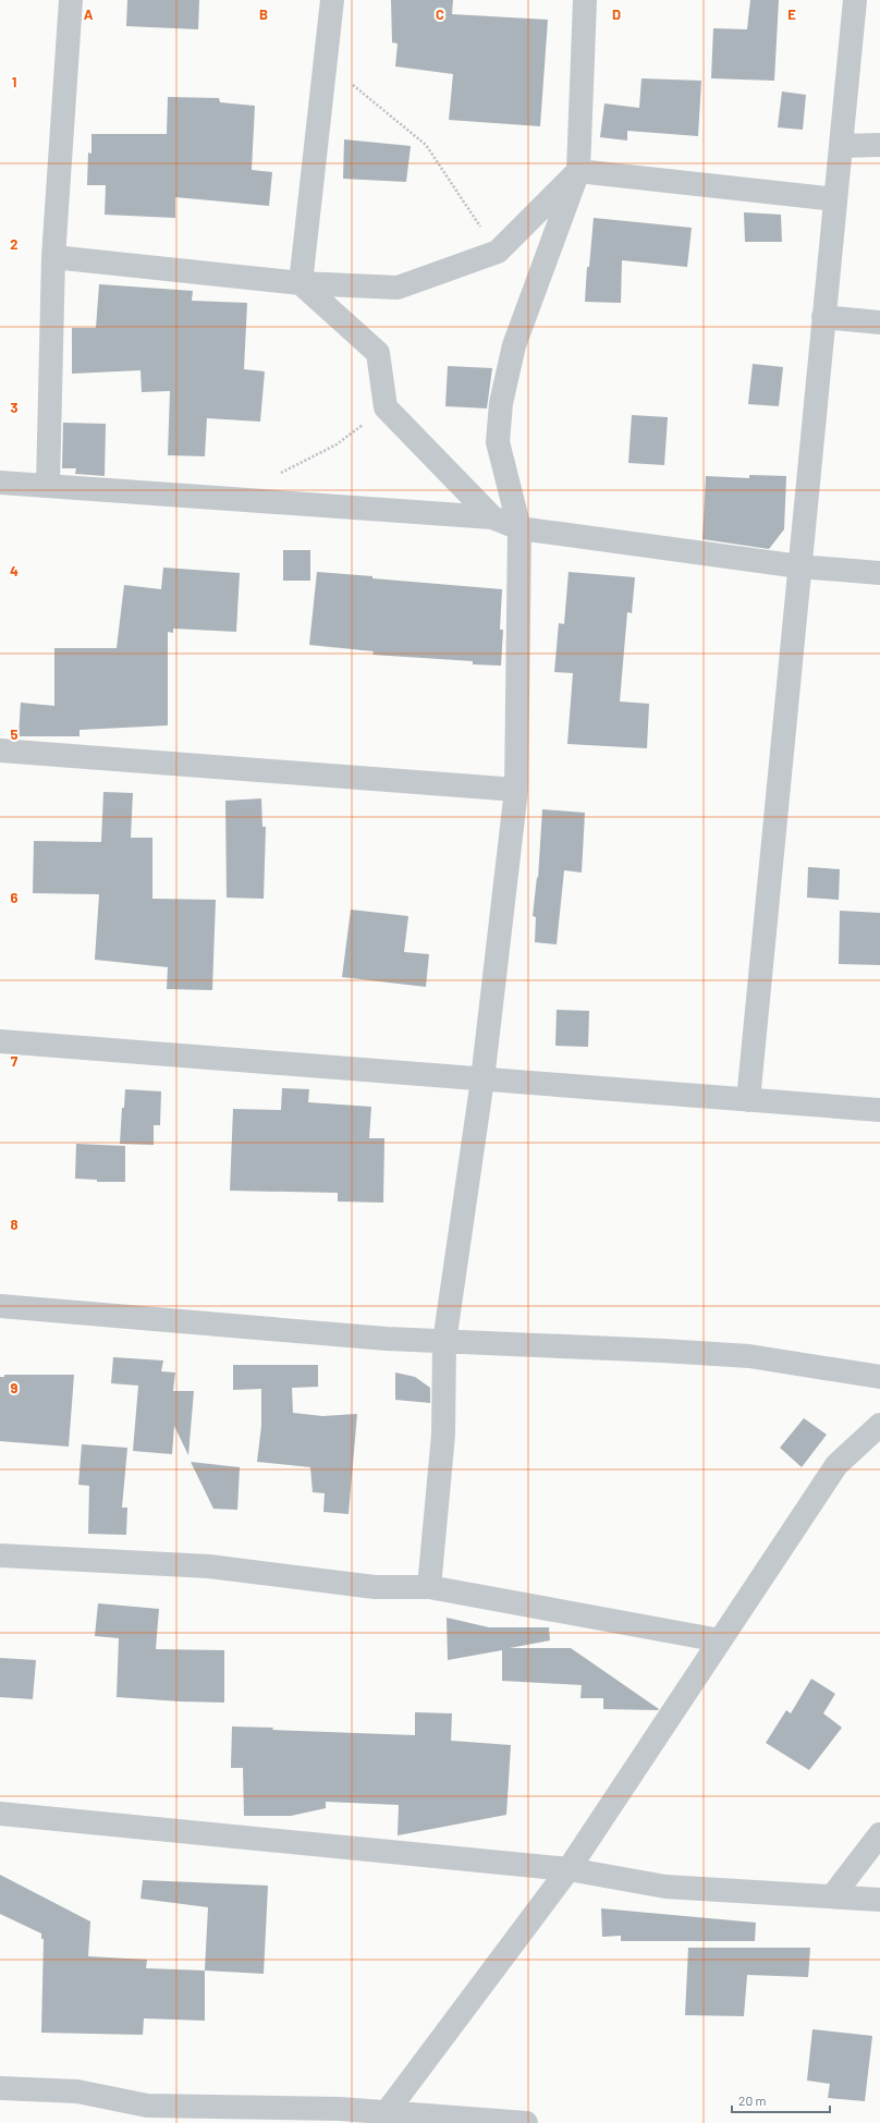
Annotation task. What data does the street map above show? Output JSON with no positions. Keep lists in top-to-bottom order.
{
  "scale_bar": "20 m",
  "grid": {
    "columns": [
      "A",
      "B",
      "C",
      "D",
      "E"
    ],
    "rows": [
      "1",
      "2",
      "3",
      "4",
      "5",
      "6",
      "7",
      "8",
      "9"
    ]
  }
}
